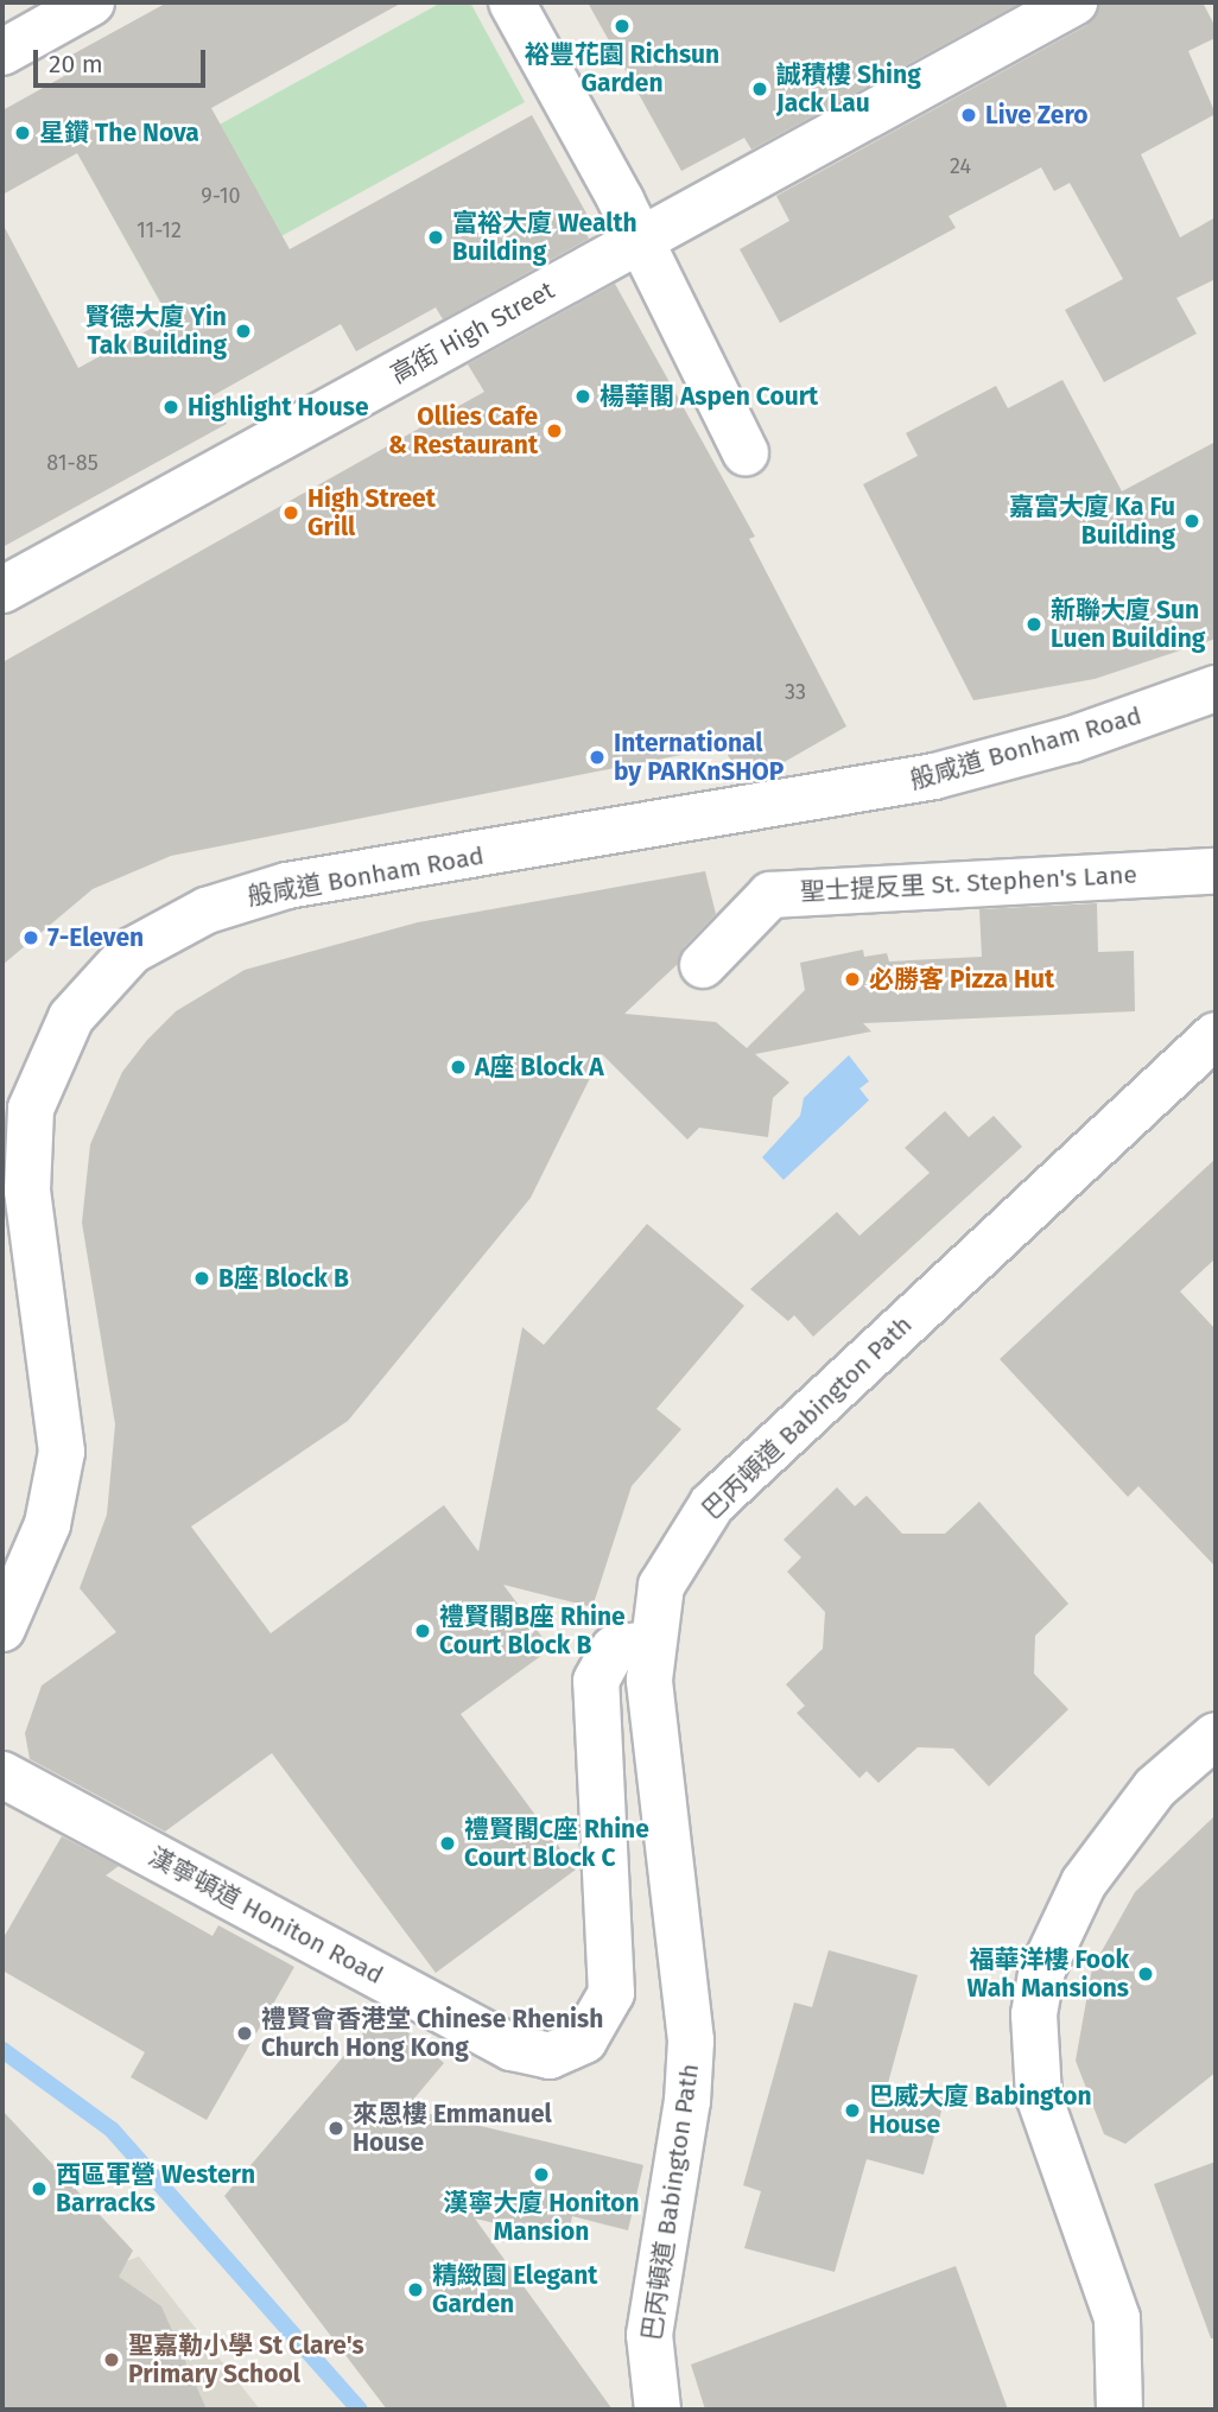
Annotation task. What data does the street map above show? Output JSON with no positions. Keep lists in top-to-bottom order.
{
  "streets": {
    "street": [
      "高街 High Street",
      "般咸道 Bonham Road",
      "聖士提反里 St. Stephen's Lane",
      "巴丙頓道 Babington Path",
      "漢寧頓道 Honiton Road"
    ]
  },
  "crossings": [
    ["巴丙頓道 Babington Path", "漢寧頓道 Honiton Road"]
  ],
  "places": [
    "裕豐花園 Richsun Garden",
    "誠積樓 Shing Jack Lau",
    "Live Zero",
    "星鑽 The Nova",
    "富裕大廈 Wealth Building",
    "賢德大廈 Yin Tak Building",
    "楊華閣 Aspen Court",
    "Highlight House",
    "Ollies Cafe & Restaurant",
    "High Street Grill",
    "嘉富大廈 Ka Fu Building",
    "新聯大廈 Sun Luen Building",
    "International by PARKnSHOP",
    "7-Eleven",
    "必勝客 Pizza Hut",
    "A座 Block A",
    "B座 Block B",
    "禮賢閣B座 Rhine Court Block B",
    "禮賢閣C座 Rhine Court Block C",
    "福華洋樓 Fook Wah Mansions",
    "禮賢會香港堂 Chinese Rhenish Church Hong Kong",
    "巴威大廈 Babington House",
    "來恩樓 Emmanuel House",
    "漢寧大廈 Honiton Mansion",
    "西區軍營 Western Barracks",
    "精緻園 Elegant Garden",
    "聖嘉勒小學 St Clare's Primary School"
  ],
  "house_numbers": [
    "24",
    "9-10",
    "11-12",
    "81-85",
    "33"
  ],
  "scale_bar": "20 m"
}
